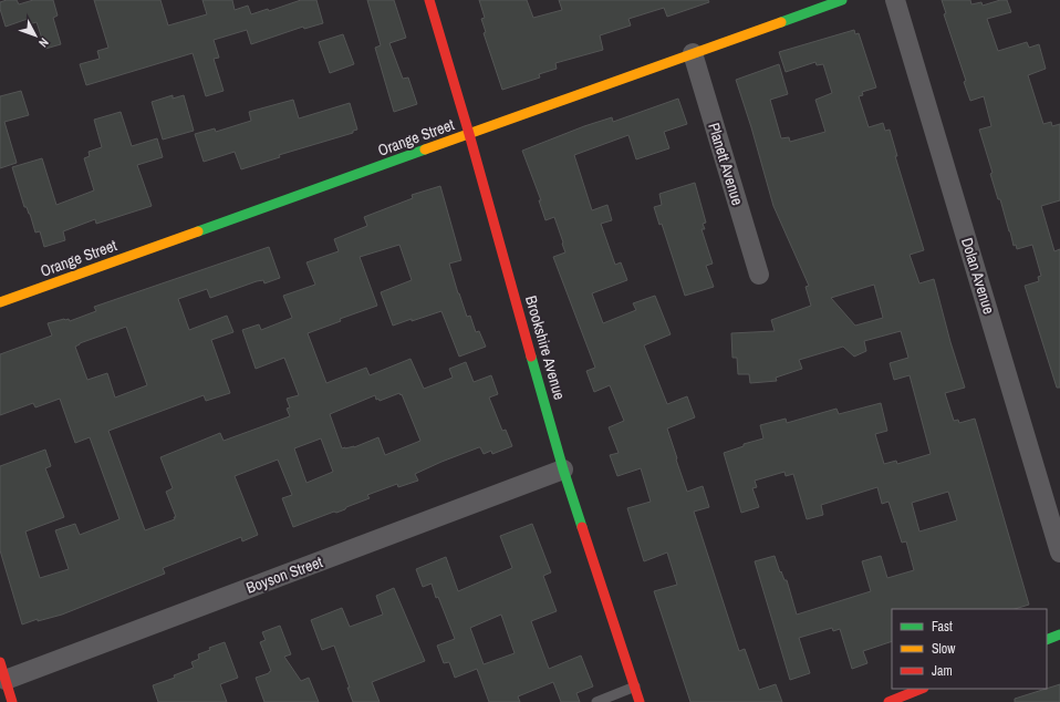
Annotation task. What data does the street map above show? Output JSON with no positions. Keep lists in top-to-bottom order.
{
  "streets": {
    "street": [
      "Orange Street",
      "Planett Avenue",
      "Dolan Avenue",
      "Brookshire Avenue",
      "Boyson Street"
    ]
  },
  "crossings": [
    ["Orange Street", "Planett Avenue"],
    ["Orange Street", "Brookshire Avenue"],
    ["Brookshire Avenue", "Boyson Street"]
  ],
  "legend": ["Fast", "Slow", "Jam"],
  "north": "bottom right"
}
